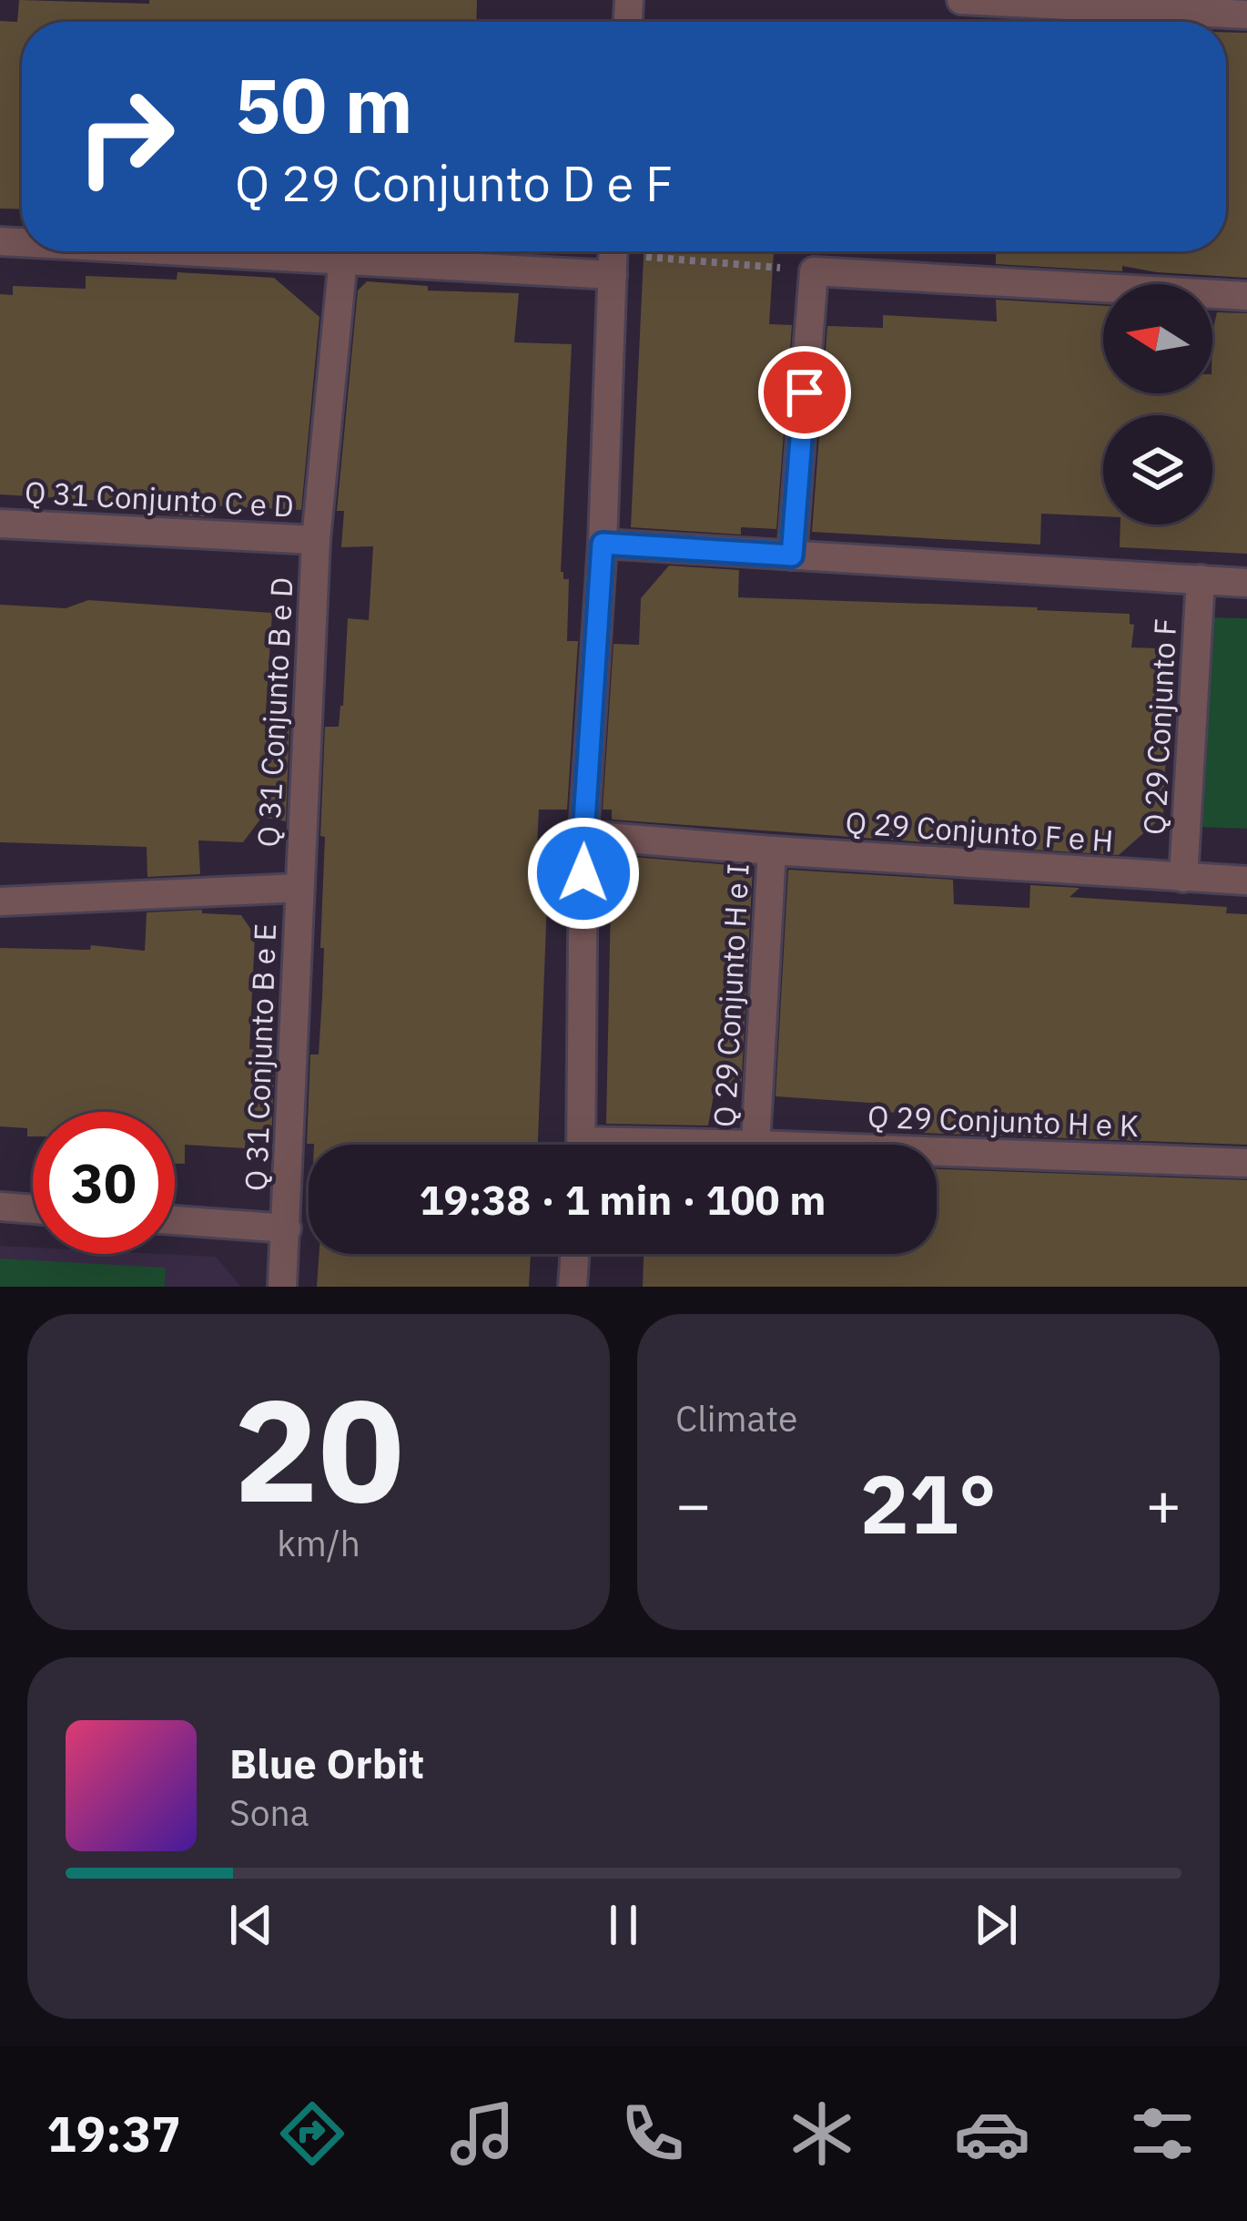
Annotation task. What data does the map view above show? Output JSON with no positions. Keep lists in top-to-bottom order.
{
  "streets": {
    "street": [
      "Q 31 Conjunto C e D",
      "Q 31 Conjunto B e D",
      "Q 29 Conjunto F",
      "Q 29 Conjunto F e H",
      "Q 29 Conjunto H e I",
      "Q 31 Conjunto B e E",
      "Q 29 Conjunto H e K"
    ]
  },
  "crossings": [
    ["Q 31 Conjunto C e D", "Q 31 Conjunto B e D"],
    ["Q 31 Conjunto B e D", "Q 31 Conjunto B e E"],
    ["Q 29 Conjunto F", "Q 29 Conjunto F e H"],
    ["Q 29 Conjunto F e H", "Q 29 Conjunto H e I"]
  ],
  "north": "left",
  "page": {
    "turn": ["50 m", "Q 29 Conjunto D e F"],
    "limit": "30",
    "trip": "19:38 · 1 min · 100 m",
    "tile": [
      ["20", "km/h"],
      "Climate"
    ],
    "heat": ["−", "21°", "+"],
    "song": ["Blue Orbit", "Sona"],
    "tabs": "19:37"
  }
}
